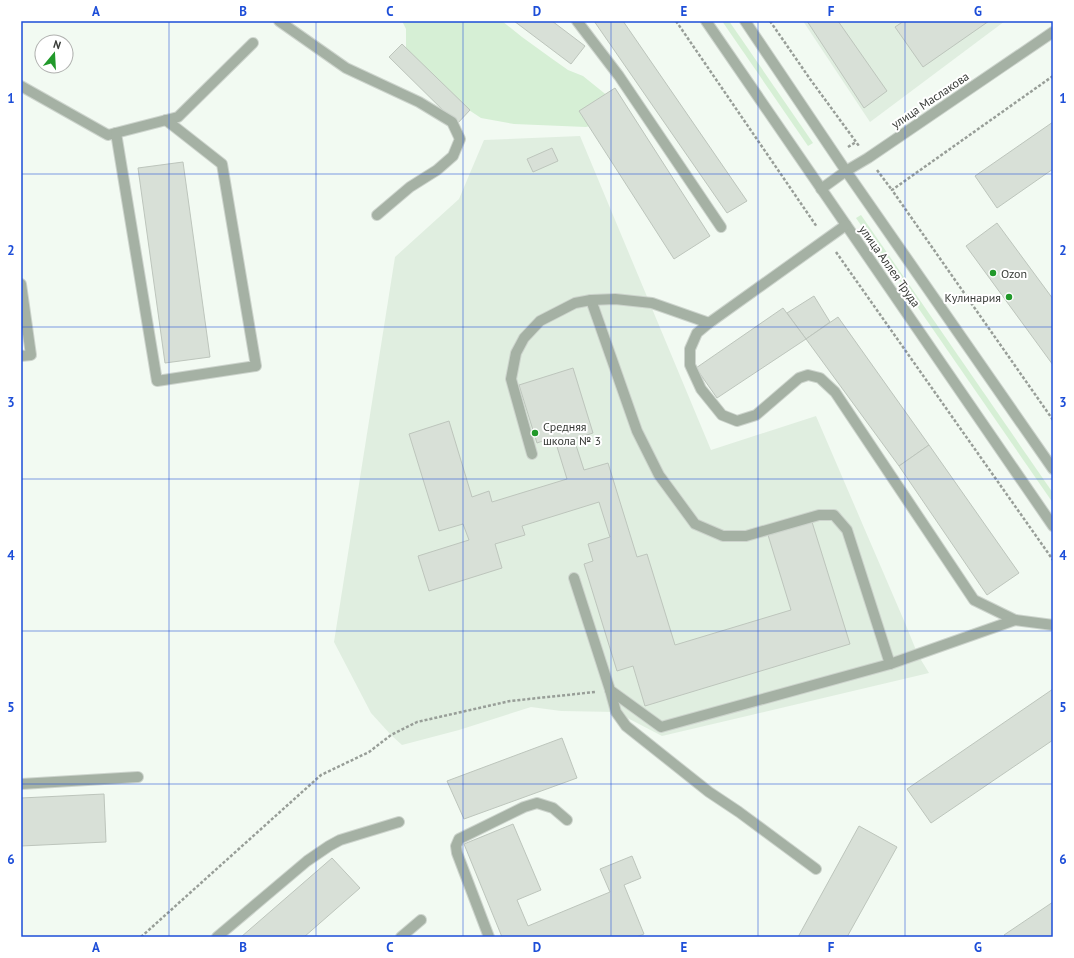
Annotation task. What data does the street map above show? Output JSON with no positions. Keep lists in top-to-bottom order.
{
  "streets": {
    "street": ["улица Маслакова", "улица Аллея Труда"]
  },
  "crossings": [
    ["улица Маслакова", "улица Аллея Труда"]
  ],
  "places": ["Ozon", "Кулинария", "Средняя школа № 3"],
  "north": "top",
  "grid": {
    "columns": [
      "A",
      "B",
      "C",
      "D",
      "E",
      "F",
      "G"
    ],
    "rows": [
      "1",
      "2",
      "3",
      "4",
      "5",
      "6"
    ]
  }
}
